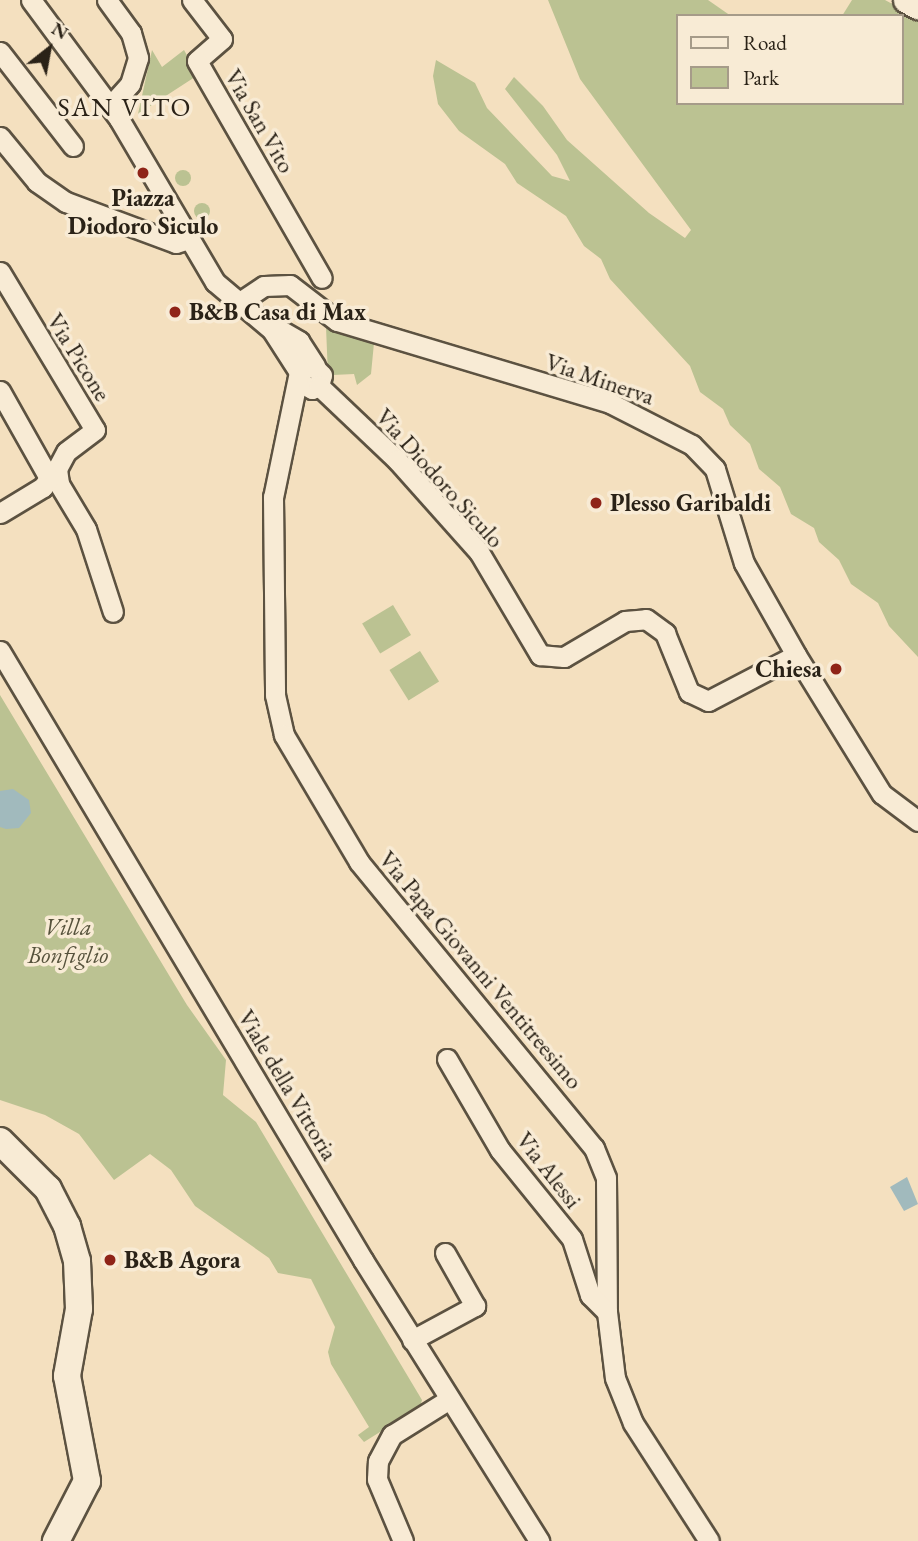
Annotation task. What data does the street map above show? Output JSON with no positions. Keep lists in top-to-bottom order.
{
  "streets": {
    "street": [
      "Via San Vito",
      "Via Picone",
      "Via Minerva",
      "Via Diodoro Siculo",
      "Via Papa Giovanni Ventitreesimo",
      "Viale della Vittoria",
      "Via Alessi"
    ]
  },
  "crossings": [
    ["Via Minerva", "Via Diodoro Siculo"],
    ["Via Diodoro Siculo", "Via Papa Giovanni Ventitreesimo"],
    ["Via Papa Giovanni Ventitreesimo", "Via Alessi"]
  ],
  "districts": ["SAN VITO"],
  "parks": ["Villa Bonfiglio"],
  "places": [
    "Piazza Diodoro Siculo",
    "B&B Casa di Max",
    "Plesso Garibaldi",
    "Chiesa",
    "B&B Agora"
  ],
  "legend": ["Road", "Park"],
  "north": "top right"
}
